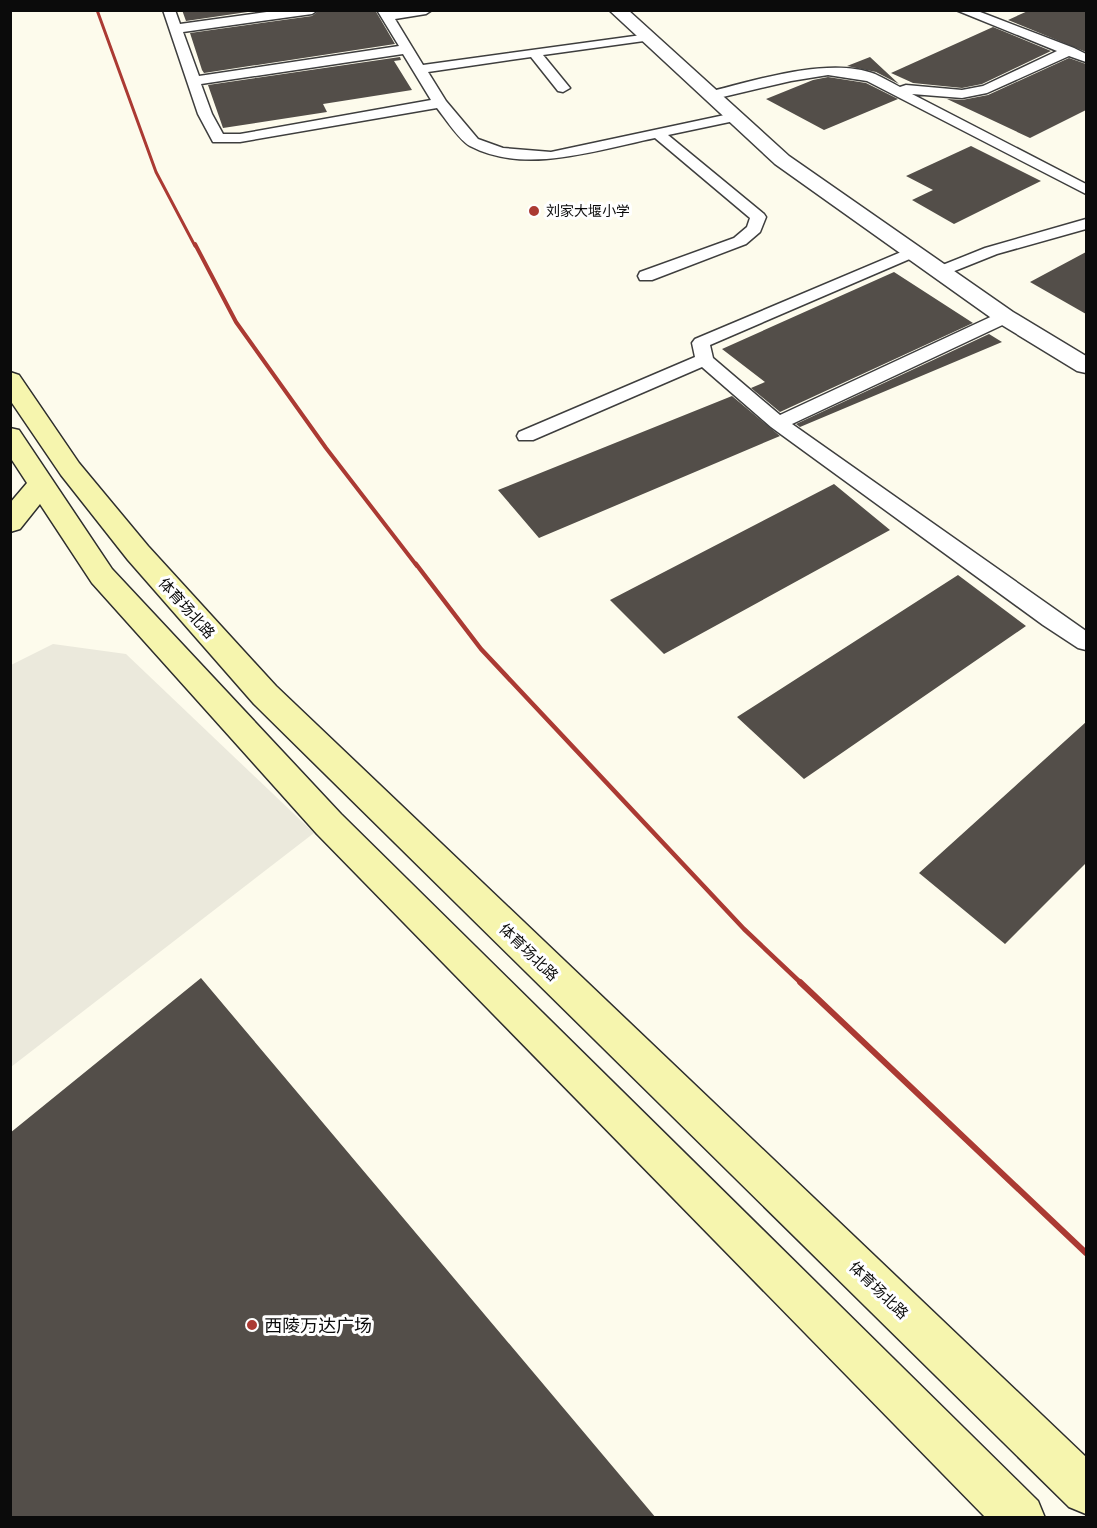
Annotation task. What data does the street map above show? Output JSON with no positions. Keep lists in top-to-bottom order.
{
  "streets": {
    "main road": ["体育场北路"]
  },
  "places": ["刘家大堰小学", "西陵万达广场"]
}
